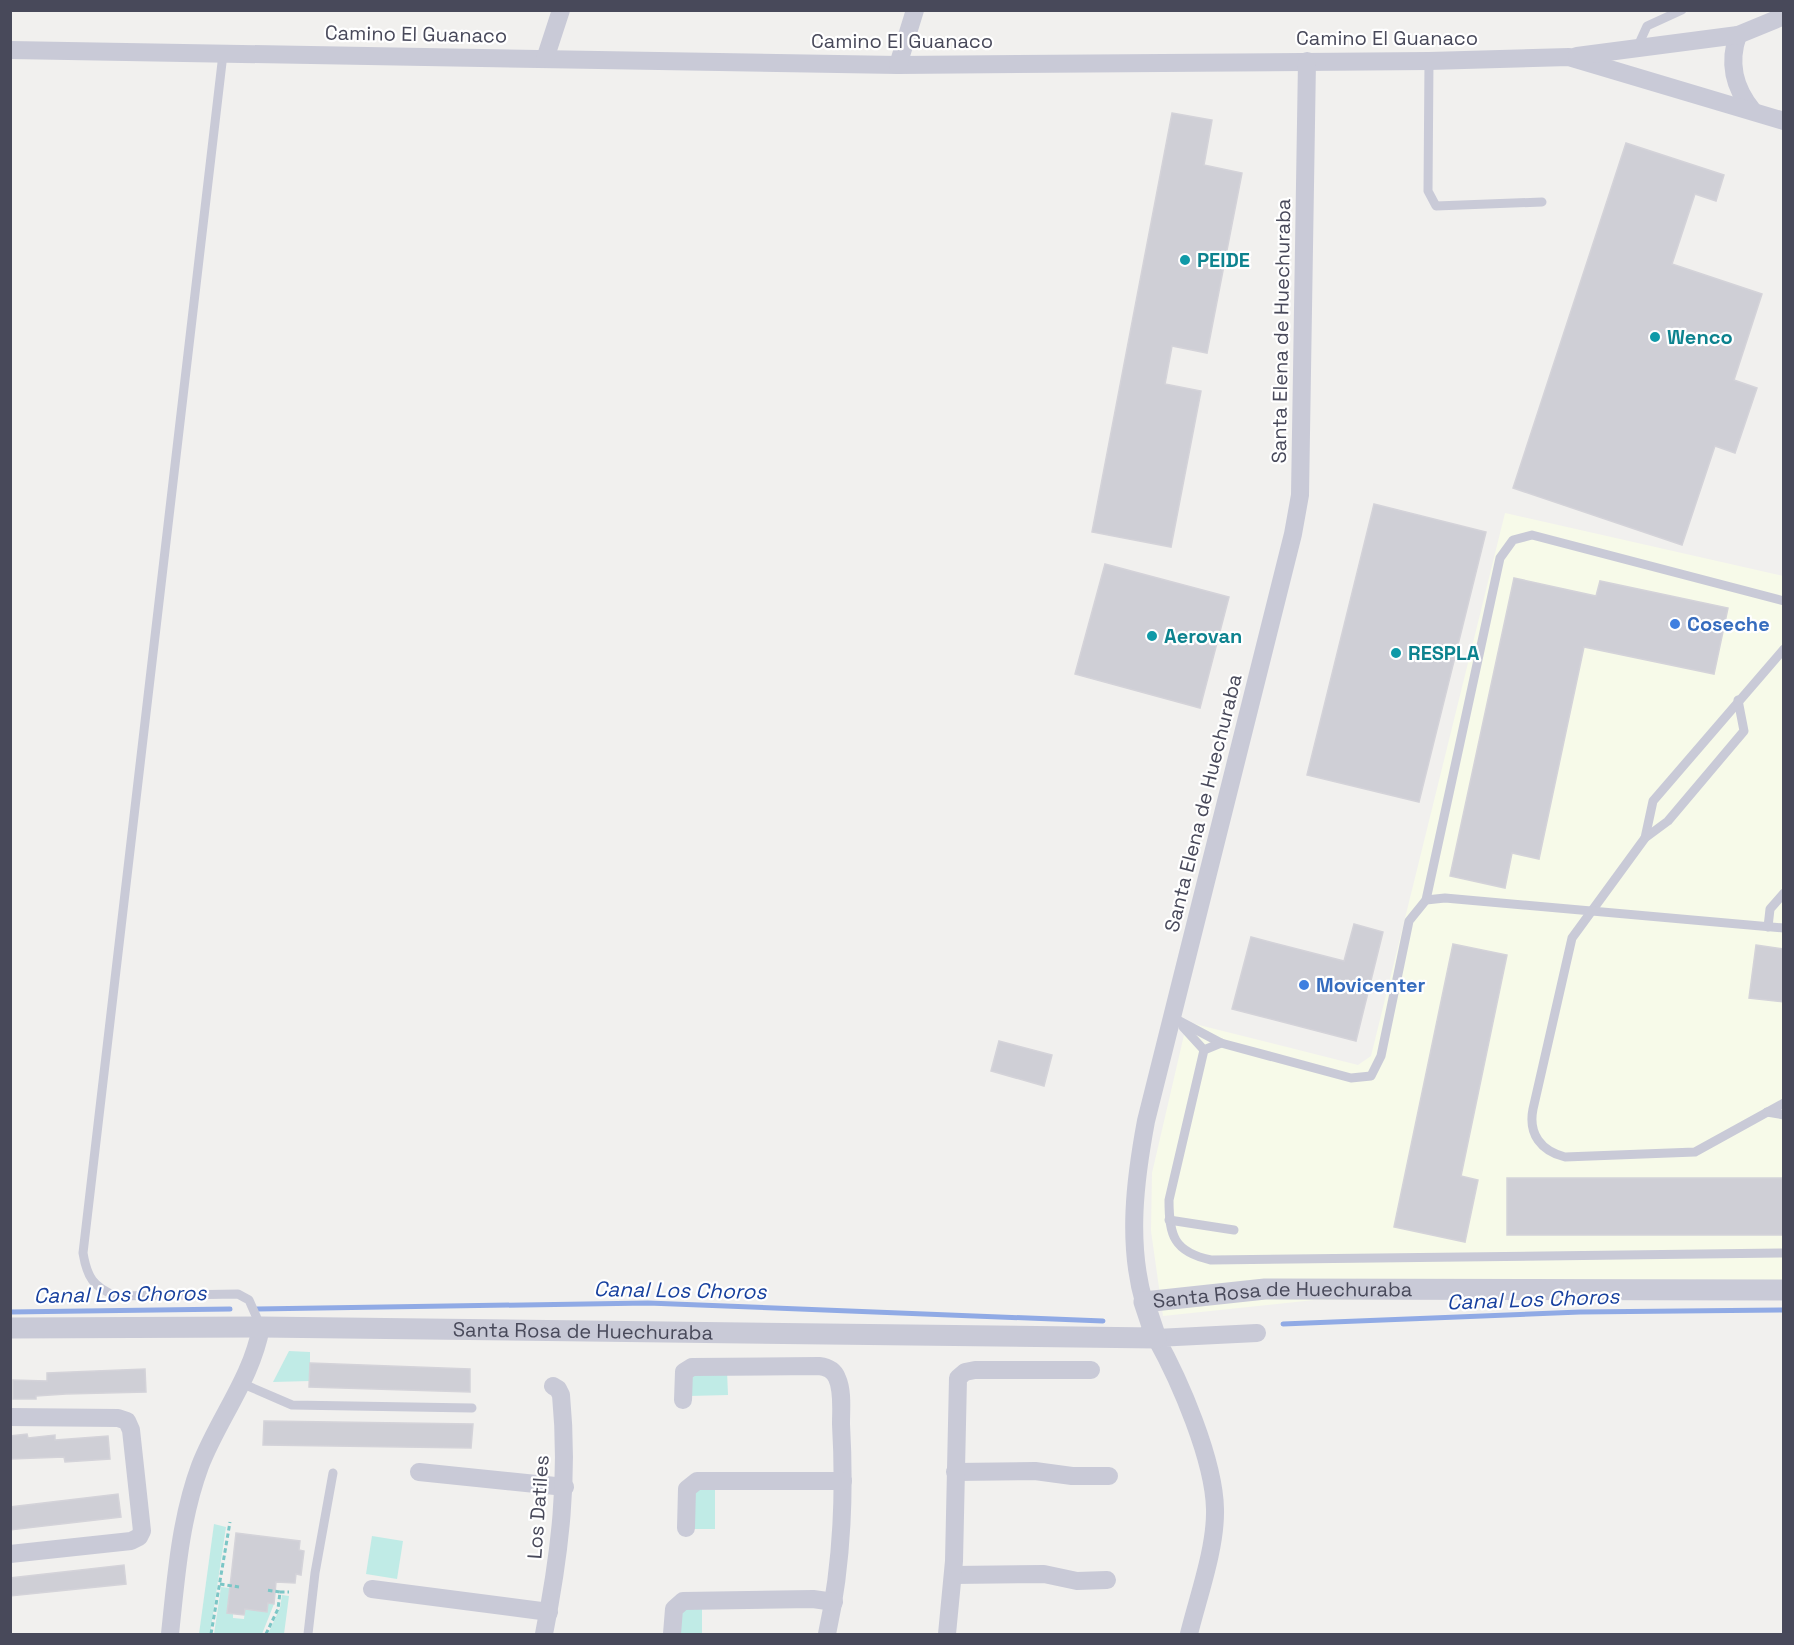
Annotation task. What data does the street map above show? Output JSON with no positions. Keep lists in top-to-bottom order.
{
  "streets": {
    "street": [
      "Camino El Guanaco",
      "Santa Elena de Huechuraba",
      "Santa Rosa de Huechuraba",
      "Los Datiles"
    ]
  },
  "crossings": [
    ["Camino El Guanaco", "Santa Elena de Huechuraba"],
    ["Santa Elena de Huechuraba", "Santa Rosa de Huechuraba"]
  ],
  "water": ["Canal Los Choros"],
  "places": [
    "PEIDE",
    "Wenco",
    "Coseche",
    "Aerovan",
    "RESPLA",
    "Movicenter"
  ]
}
